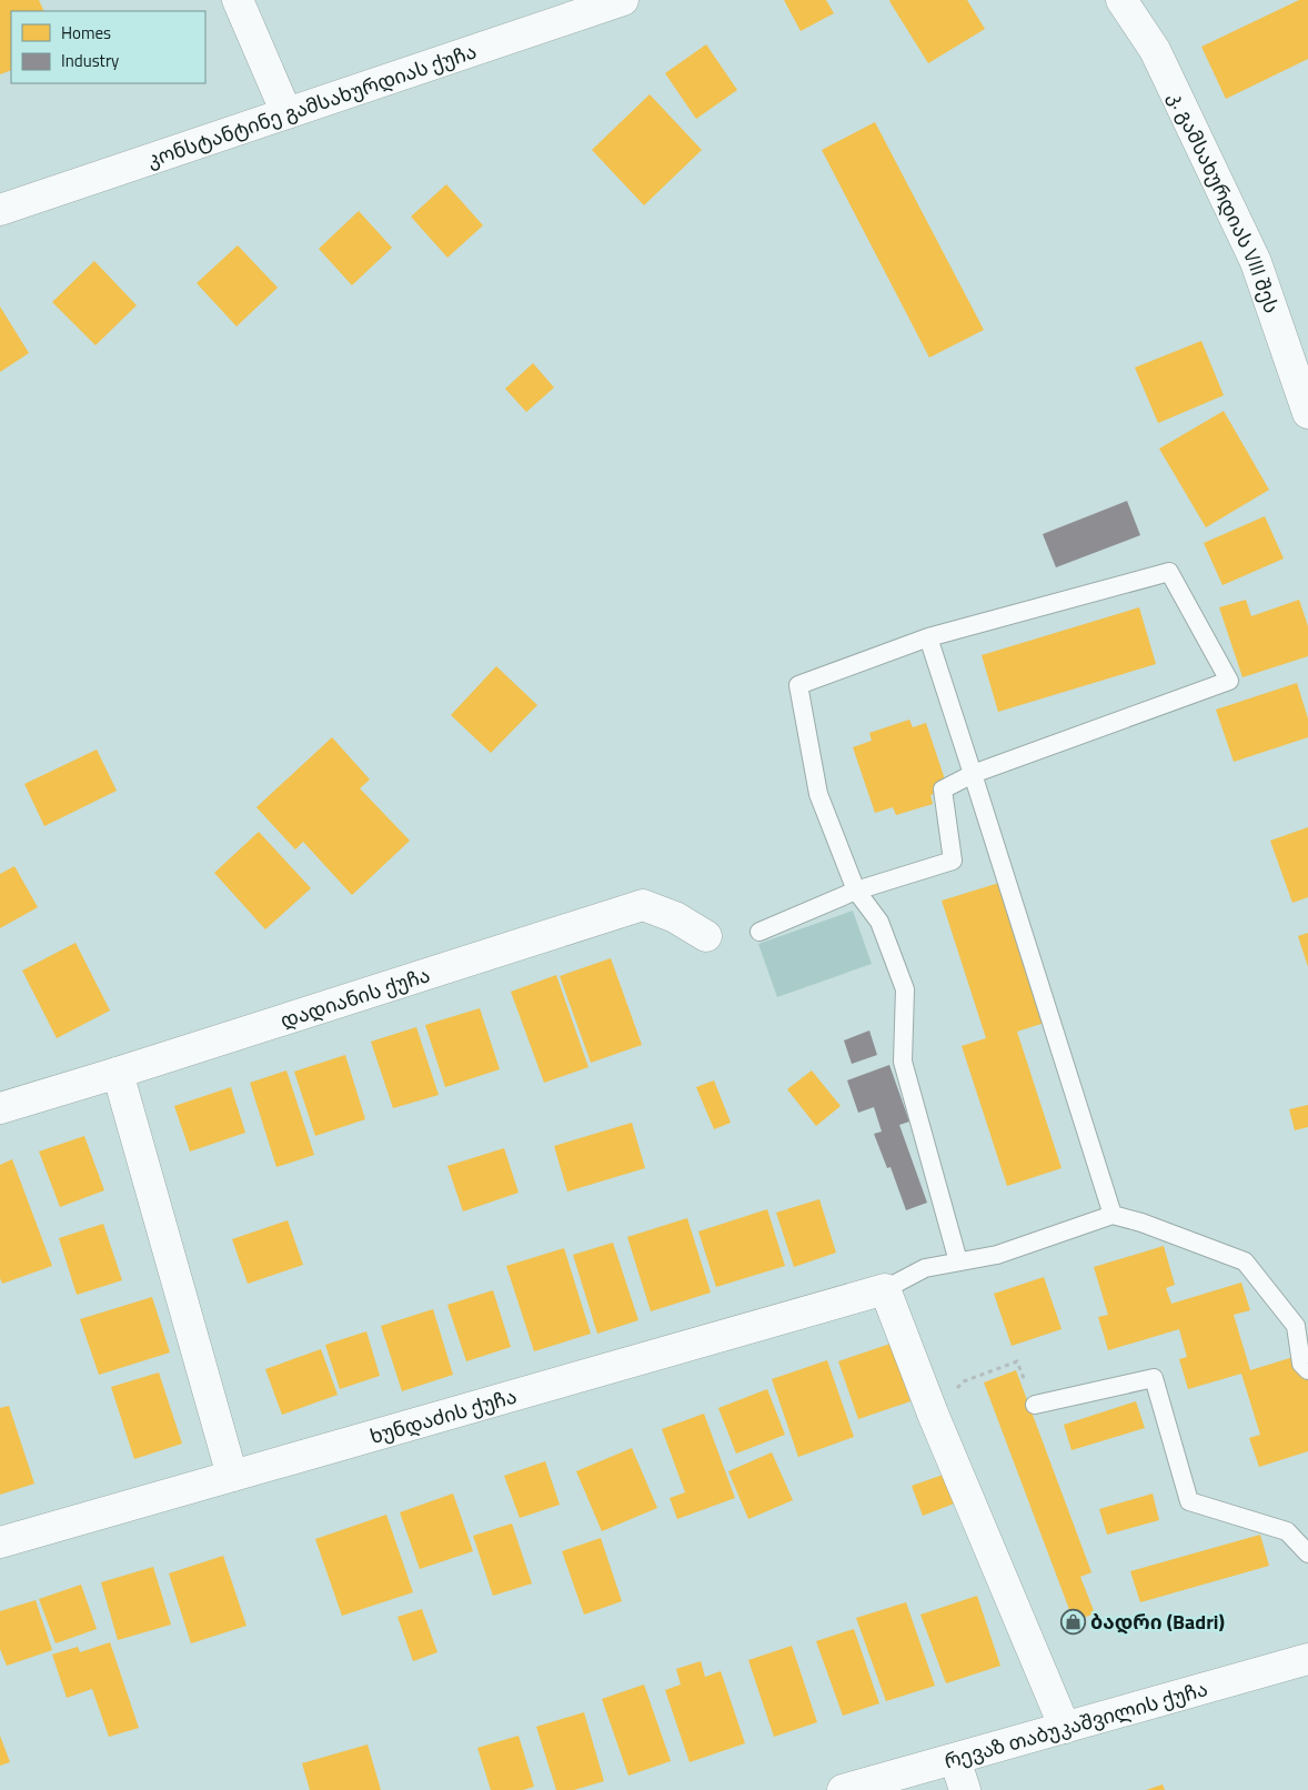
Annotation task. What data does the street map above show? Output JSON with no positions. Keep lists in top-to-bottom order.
{
  "streets": {
    "street": [
      "კონსტანტინე გამსახურდიას ქუჩა",
      "კ. გამსახურდიას VIII შეს",
      "დადიანის ქუჩა",
      "ხუნდაძის ქუჩა",
      "რევაზ თაბუკაშვილის ქუჩა"
    ]
  },
  "places": {
    "shop": ["ბადრი (Badri)"]
  },
  "legend": ["Homes", "Industry"]
}
